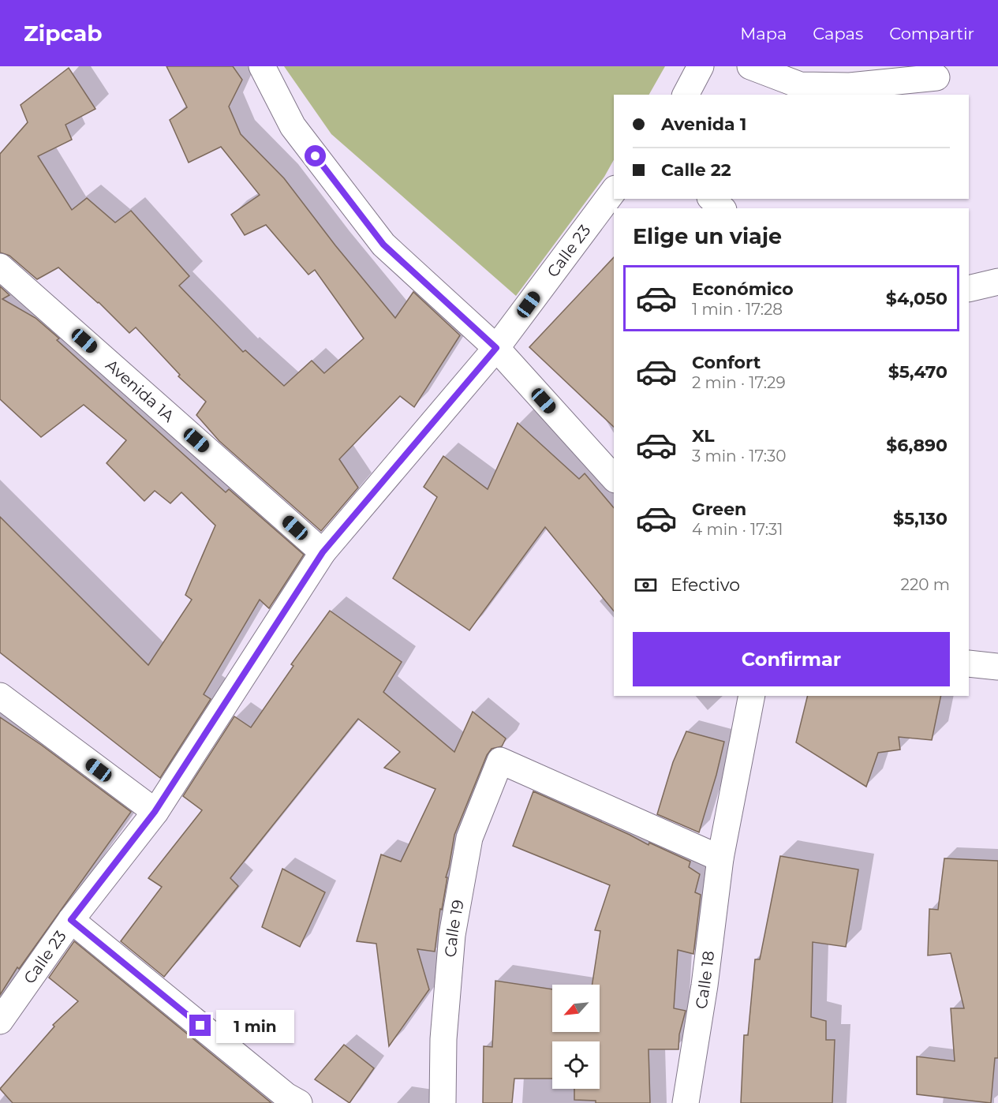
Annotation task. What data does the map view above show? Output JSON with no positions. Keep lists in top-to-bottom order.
{
  "streets": {
    "street": [
      "Calle 23",
      "Avenida 1A",
      "Calle 19",
      "Calle 18"
    ]
  },
  "crossings": [
    ["Calle 23", "Avenida 1A"],
    ["Calle 19", "Calle 18"]
  ],
  "north": "bottom left",
  "page": {
    "header": "Zipcab",
    "nav": ["Mapa", "Capas", "Compartir"],
    "banner": ["Avenida 1", "Calle 22"],
    "heading": "Elige un viaje",
    "list": [
      {
        "name": "Económico",
        "note": "1 min · 17:28",
        "value": "$4,050"
      },
      {
        "name": "Confort",
        "note": "2 min · 17:29",
        "value": "$5,470"
      },
      {
        "name": "XL",
        "note": "3 min · 17:30",
        "value": "$6,890"
      },
      {
        "name": "Green",
        "note": "4 min · 17:31",
        "value": "$5,130"
      }
    ],
    "pay": ["Efectivo", "220 m"],
    "buttons": "Confirmar",
    "bubble": "1 min"
  }
}
